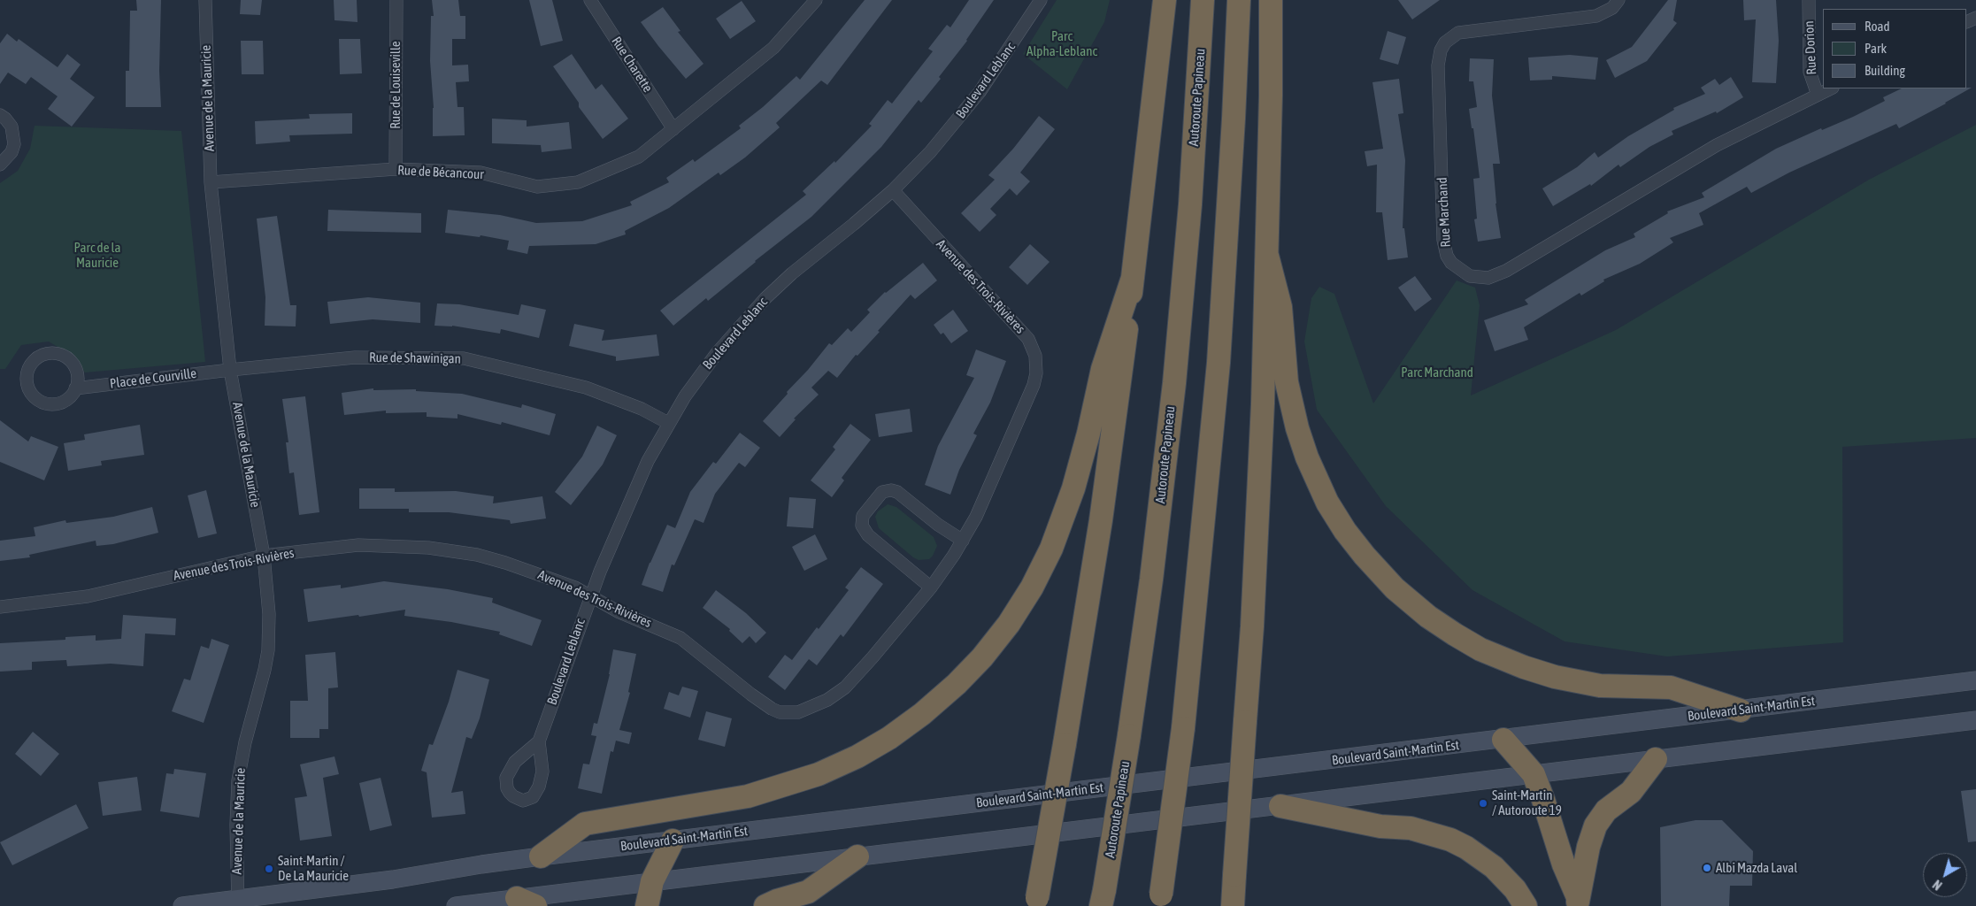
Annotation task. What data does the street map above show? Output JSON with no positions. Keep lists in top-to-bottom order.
{
  "streets": {
    "highway": ["Autoroute Papineau"],
    "main road": ["Boulevard Saint-Martin Est"],
    "street": [
      "Rue Dorion",
      "Rue Charette",
      "Boulevard Leblanc",
      "Rue de Louiseville",
      "Avenue de la Mauricie",
      "Rue de Bécancour",
      "Rue Marchand",
      "Avenue des Trois-Rivières",
      "Rue de Shawinigan",
      "Place de Courville"
    ]
  },
  "crossings": [
    ["Rue Dorion", "Rue Marchand"],
    ["Rue Charette", "Rue de Bécancour"],
    ["Boulevard Leblanc", "Avenue des Trois-Rivières"],
    ["Boulevard Leblanc", "Rue de Shawinigan"],
    ["Rue de Louiseville", "Rue de Bécancour"],
    ["Avenue de la Mauricie", "Rue de Bécancour"],
    ["Avenue de la Mauricie", "Avenue des Trois-Rivières"],
    ["Avenue de la Mauricie", "Rue de Shawinigan"],
    ["Avenue de la Mauricie", "Place de Courville"],
    ["Avenue de la Mauricie", "Boulevard Saint-Martin Est"],
    ["Rue de Shawinigan", "Place de Courville"]
  ],
  "parks": ["Parc Alpha-Leblanc", "Parc de la Mauricie", "Parc Marchand"],
  "places": ["Saint-Martin / Autoroute 19", "Albi Mazda Laval", "Saint-Martin / De La Mauricie"],
  "legend": ["Road", "Park", "Building"],
  "north": "bottom left"
}
